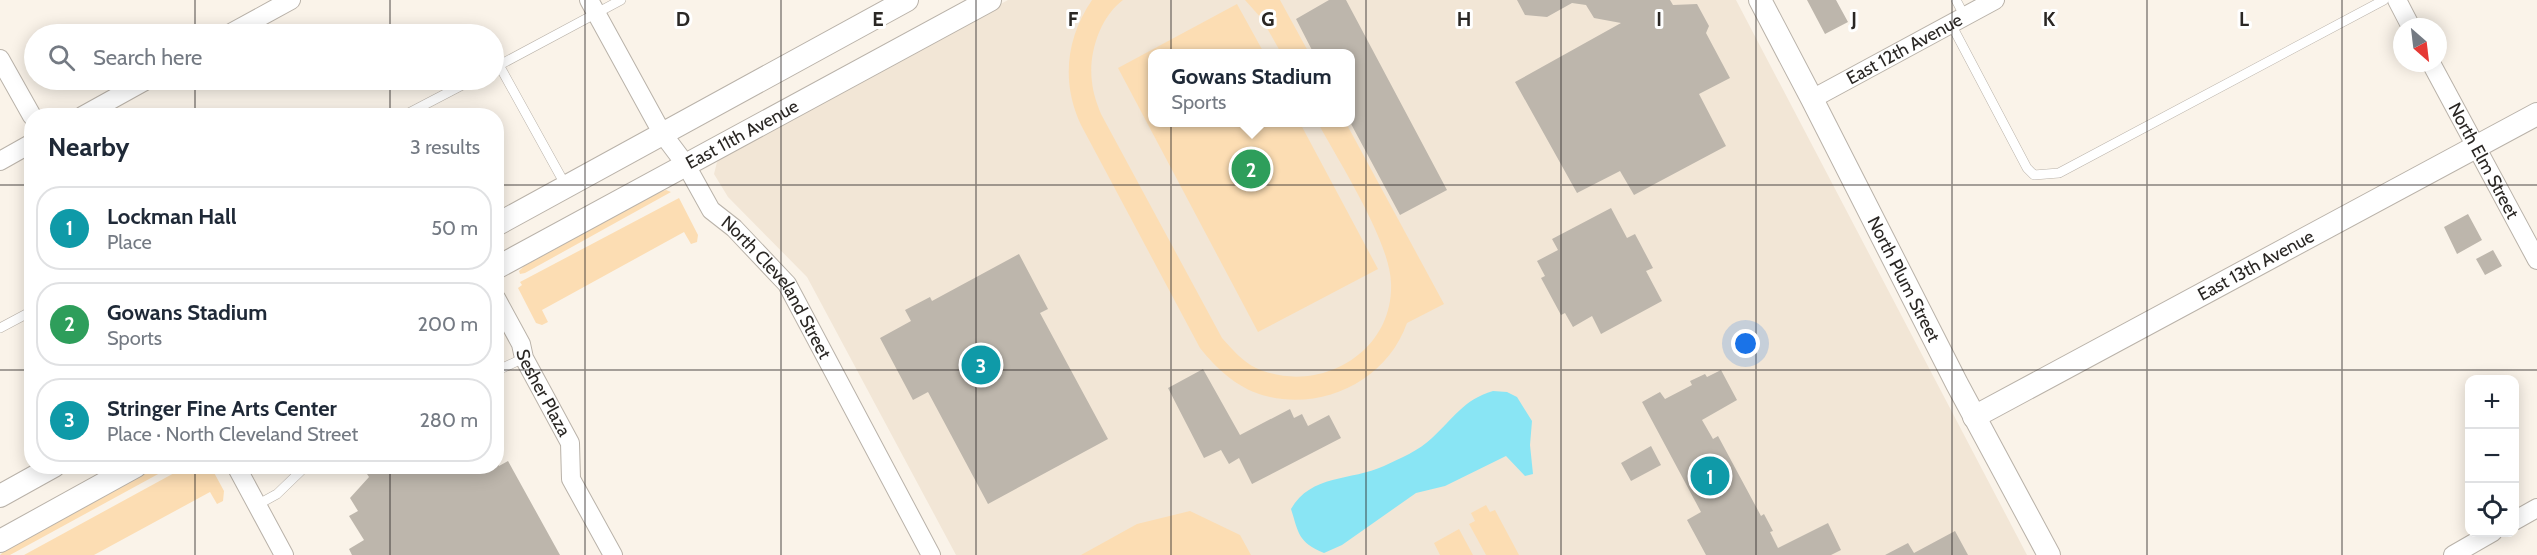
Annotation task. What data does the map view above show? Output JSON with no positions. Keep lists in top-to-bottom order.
{
  "streets": {
    "street": [
      "East 12th Avenue",
      "East 11th Avenue",
      "North Elm Street",
      "East 13th Avenue",
      "North Plum Street",
      "North Cleveland Street",
      "Sesher Plaza"
    ]
  },
  "crossings": [
    ["East 12th Avenue", "North Plum Street"],
    ["East 11th Avenue", "North Cleveland Street"],
    ["North Elm Street", "East 13th Avenue"],
    ["East 13th Avenue", "North Plum Street"]
  ],
  "north": "bottom right",
  "page": {
    "search": "Search here",
    "popup": ["Gowans Stadium", "Sports"],
    "heading": ["Nearby", "3 results"],
    "pins": ["2", "3", "1"],
    "list": [
      {
        "mark": "1",
        "name": "Lockman Hall",
        "note": "Place",
        "value": "50 m"
      },
      {
        "mark": "2",
        "name": "Gowans Stadium",
        "note": "Sports",
        "value": "200 m"
      },
      {
        "mark": "3",
        "name": "Stringer Fine Arts Center",
        "note": "Place · North Cleveland Street",
        "value": "280 m"
      }
    ],
    "map_buttons": ["+", "−"]
  },
  "grid": {
    "columns": [
      "D",
      "E",
      "F",
      "G",
      "H",
      "I",
      "J",
      "K",
      "L"
    ]
  }
}
